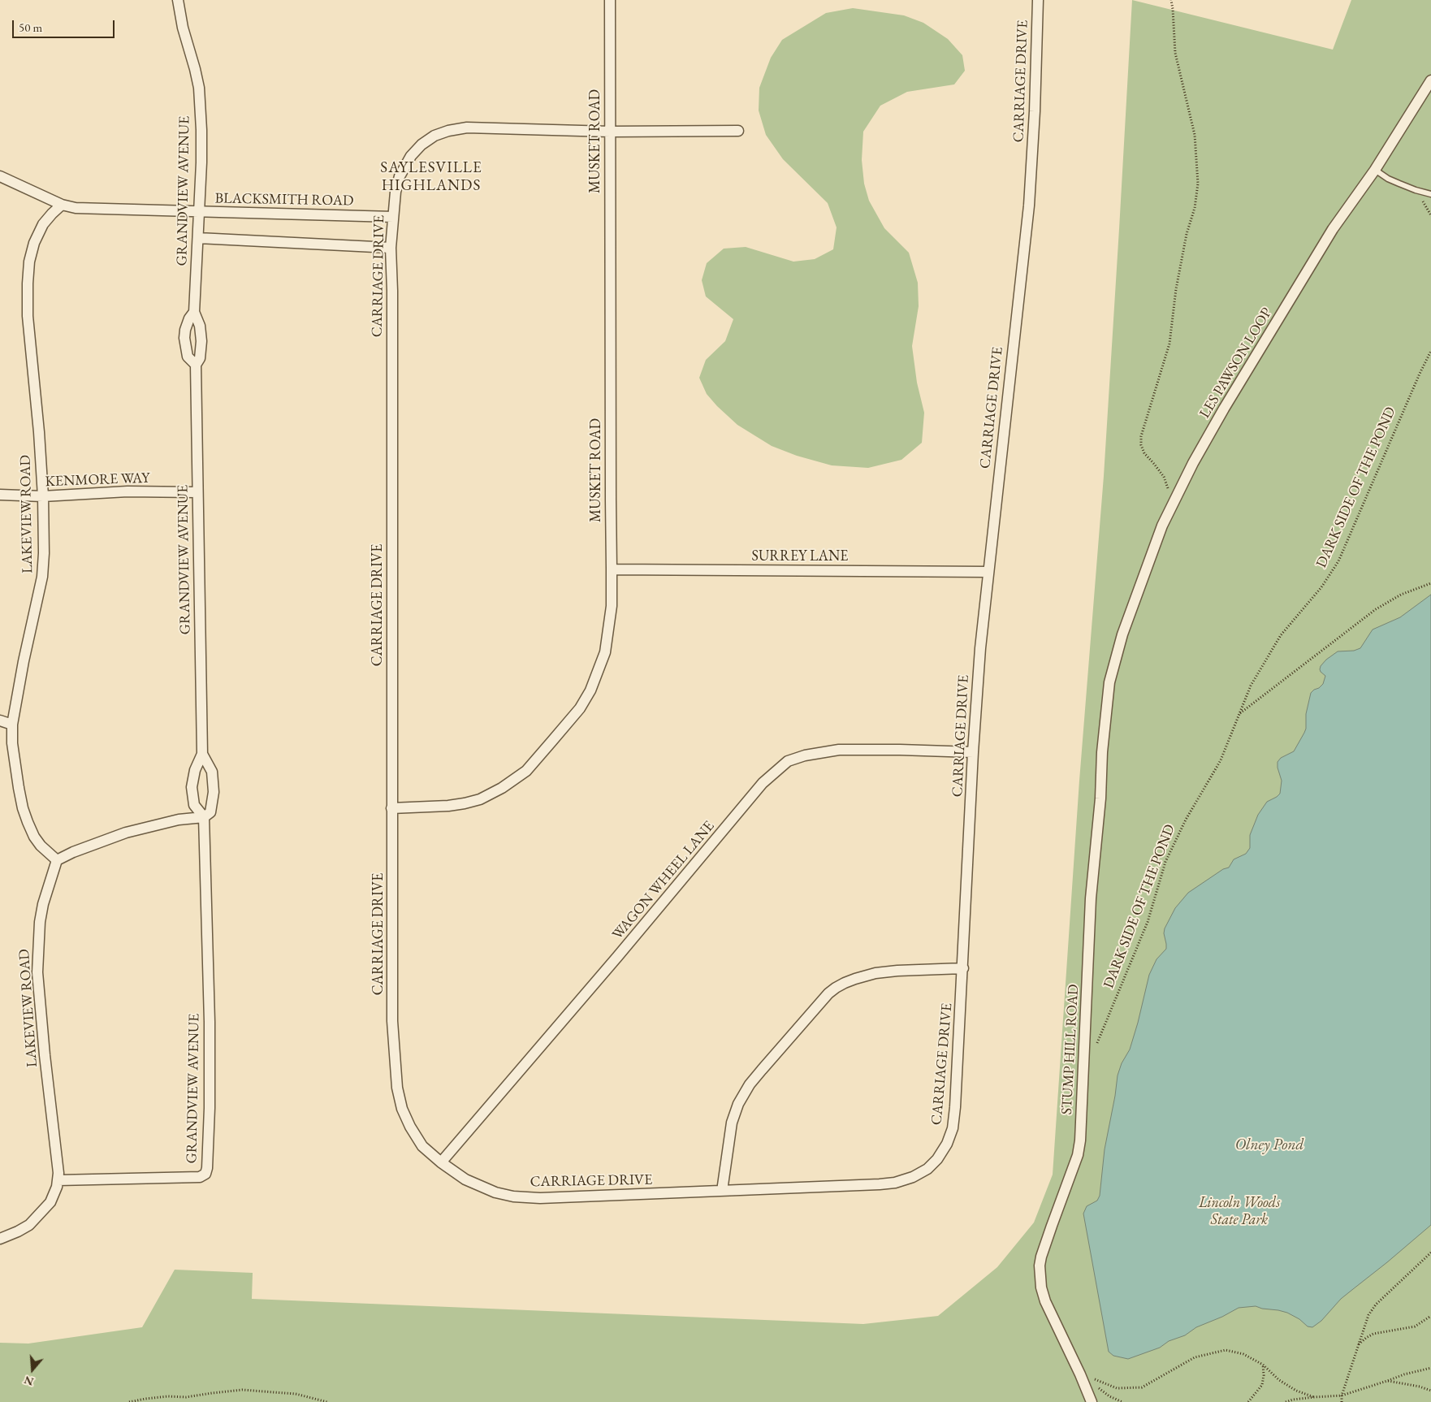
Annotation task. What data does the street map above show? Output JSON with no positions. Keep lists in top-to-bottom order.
{
  "streets": {
    "street": [
      "CARRIAGE DRIVE",
      "MUSKET ROAD",
      "GRANDVIEW AVENUE",
      "BLACKSMITH ROAD",
      "LES PAWSON LOOP",
      "KENMORE WAY",
      "LAKEVIEW ROAD",
      "SURREY LANE",
      "WAGON WHEEL LANE",
      "STUMP HILL ROAD"
    ],
    "path": ["DARK SIDE OF THE POND"]
  },
  "crossings": [
    ["CARRIAGE DRIVE", "MUSKET ROAD"],
    ["CARRIAGE DRIVE", "BLACKSMITH ROAD"],
    ["CARRIAGE DRIVE", "SURREY LANE"],
    ["CARRIAGE DRIVE", "WAGON WHEEL LANE"],
    ["MUSKET ROAD", "SURREY LANE"],
    ["GRANDVIEW AVENUE", "BLACKSMITH ROAD"],
    ["GRANDVIEW AVENUE", "KENMORE WAY"],
    ["GRANDVIEW AVENUE", "LAKEVIEW ROAD"],
    ["BLACKSMITH ROAD", "LAKEVIEW ROAD"],
    ["LES PAWSON LOOP", "STUMP HILL ROAD"],
    ["KENMORE WAY", "LAKEVIEW ROAD"]
  ],
  "districts": ["SAYLESVILLE HIGHLANDS"],
  "water": ["Olney Pond"],
  "parks": ["Lincoln Woods State Park"],
  "scale_bar": "50 m",
  "north": "bottom"
}
